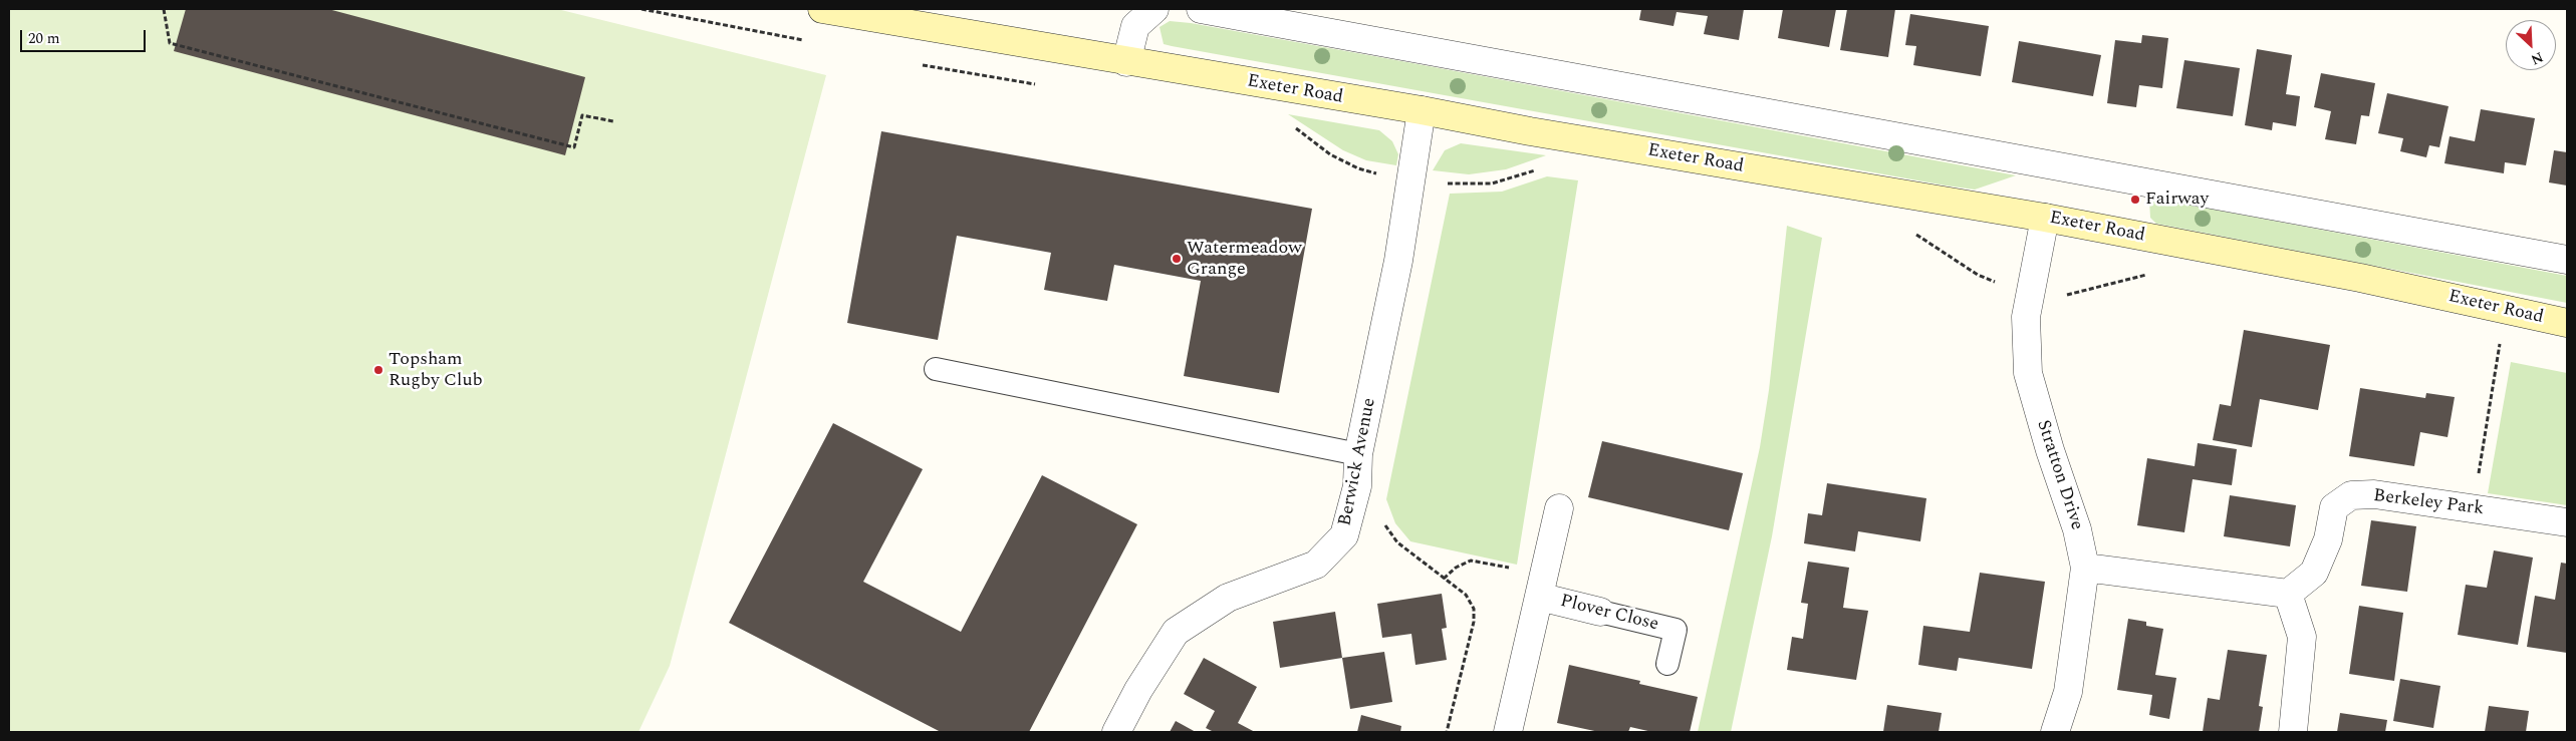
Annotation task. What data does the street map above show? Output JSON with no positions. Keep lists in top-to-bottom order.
{
  "streets": {
    "street": [
      "Exeter Road",
      "Berwick Avenue",
      "Stratton Drive",
      "Berkeley Park",
      "Plover Close"
    ]
  },
  "crossings": [
    ["Exeter Road", "Berwick Avenue"],
    ["Exeter Road", "Stratton Drive"]
  ],
  "places": ["Fairway", "Watermeadow Grange", "Topsham Rugby Club"],
  "scale_bar": "20 m",
  "north": "bottom right"
}
